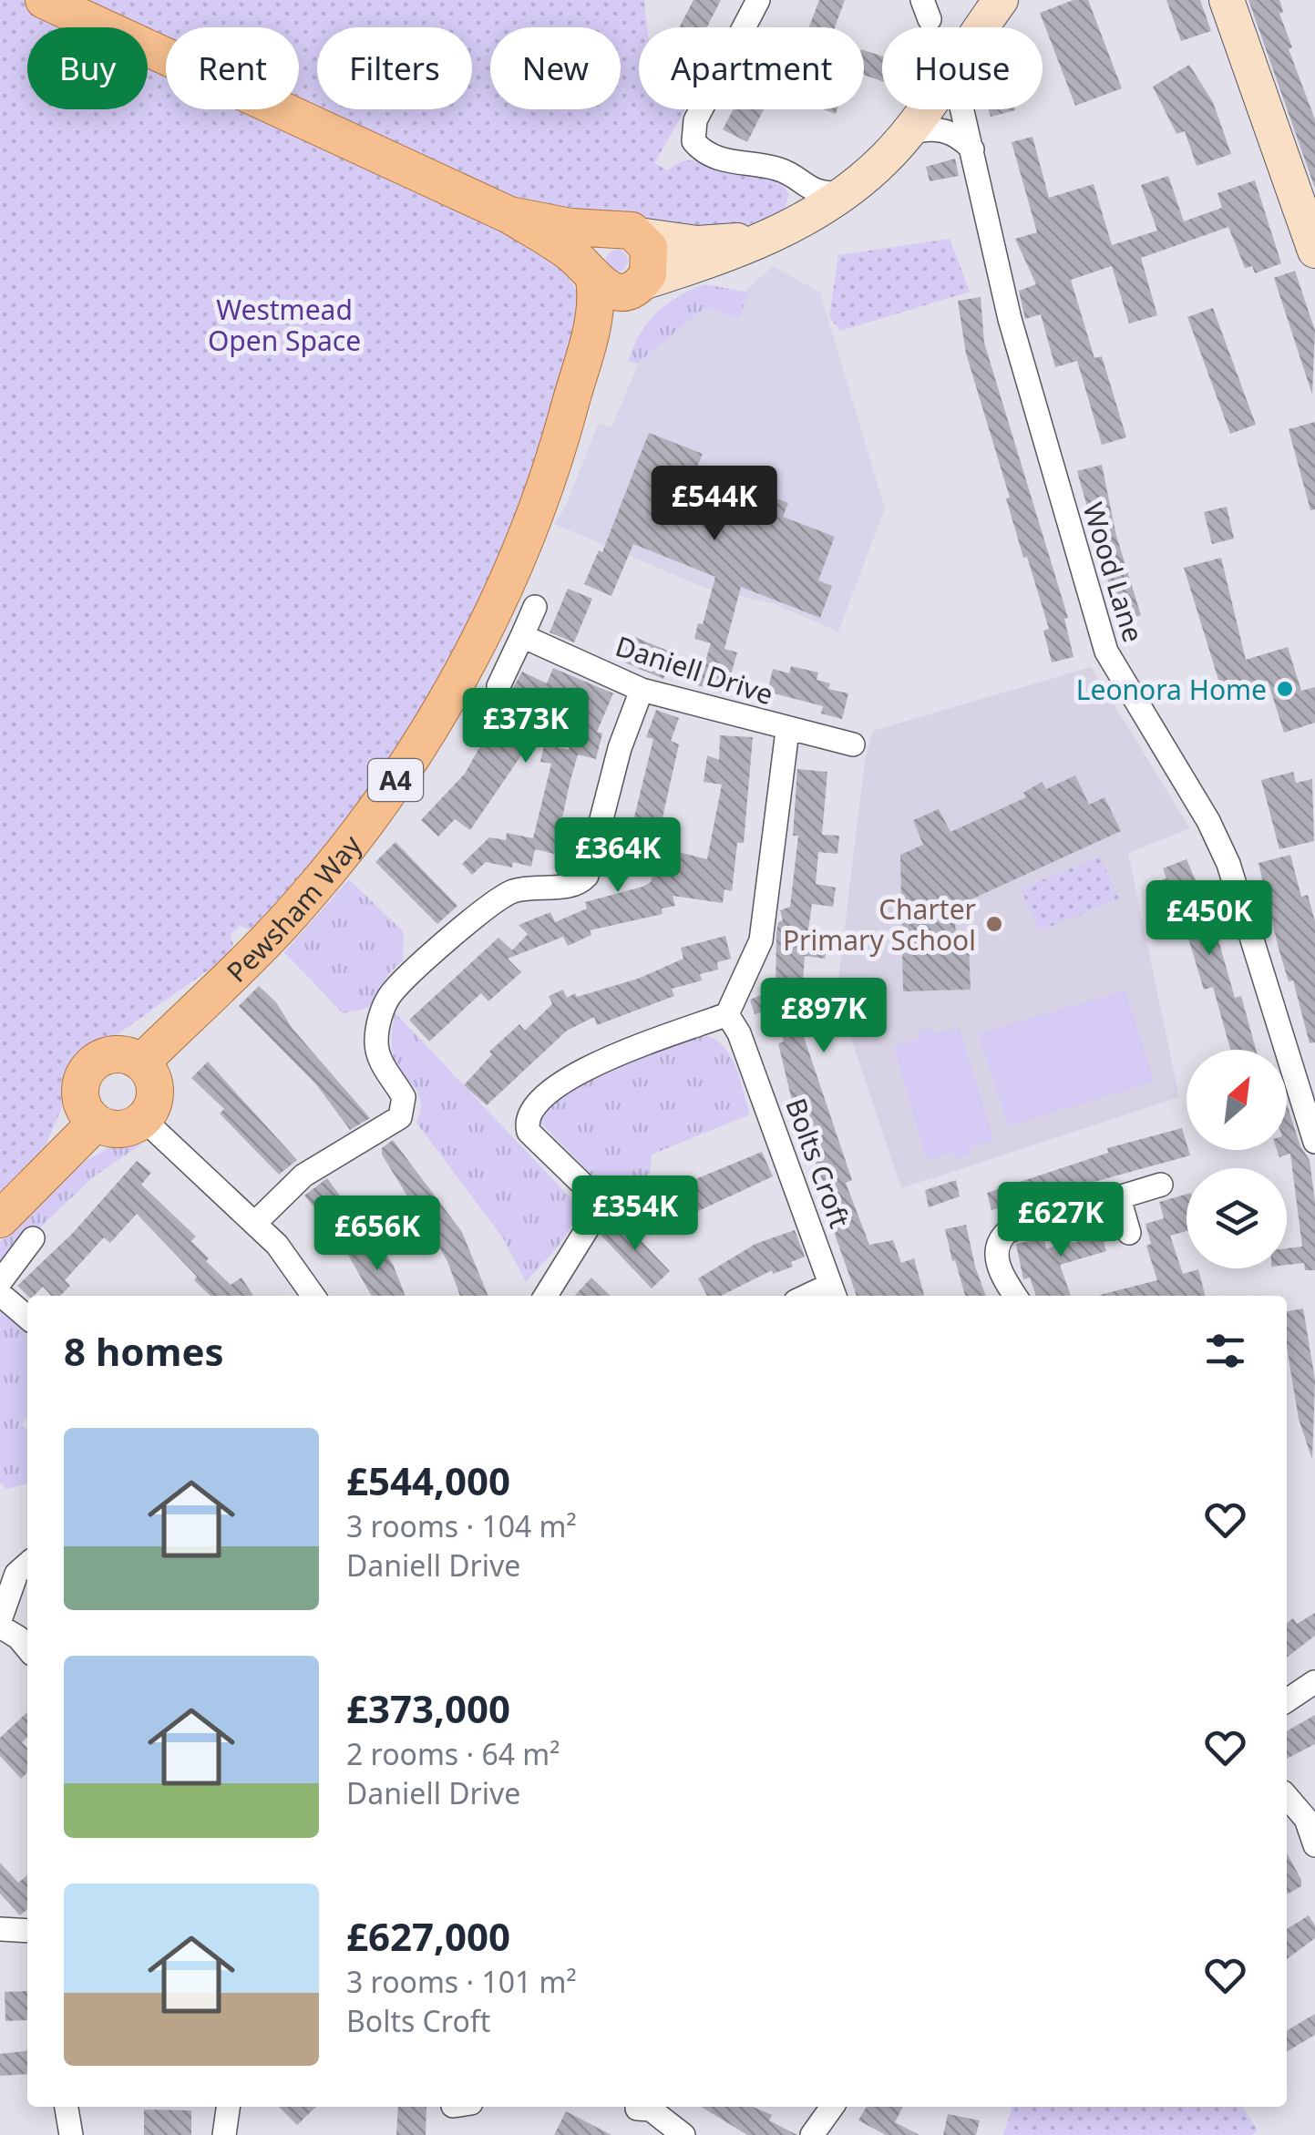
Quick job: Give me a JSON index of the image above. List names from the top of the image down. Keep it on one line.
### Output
{"streets":{"main road":["A4","Pewsham Way"],"street":["Wood Lane","Daniell Drive","Bolts Croft"]},"crossings":[["A4","Pewsham Way"]],"parks":["Westmead Open Space"],"places":["Leonora Home","Charter Primary School"],"north":"top right","page":{"chip":["Buy","Rent","Filters","New","Apartment","House"],"price":["£544K","£373K","£364K","£450K","£897K","£354K","£627K","£656K"],"heading":"8 homes","list":[{"name":"£544,000","note":"3 rooms · 104 m² · Daniell Drive"},{"name":"£373,000","note":"2 rooms · 64 m² · Daniell Drive"},{"name":"£627,000","note":"3 rooms · 101 m² · Bolts Croft"}]}}
